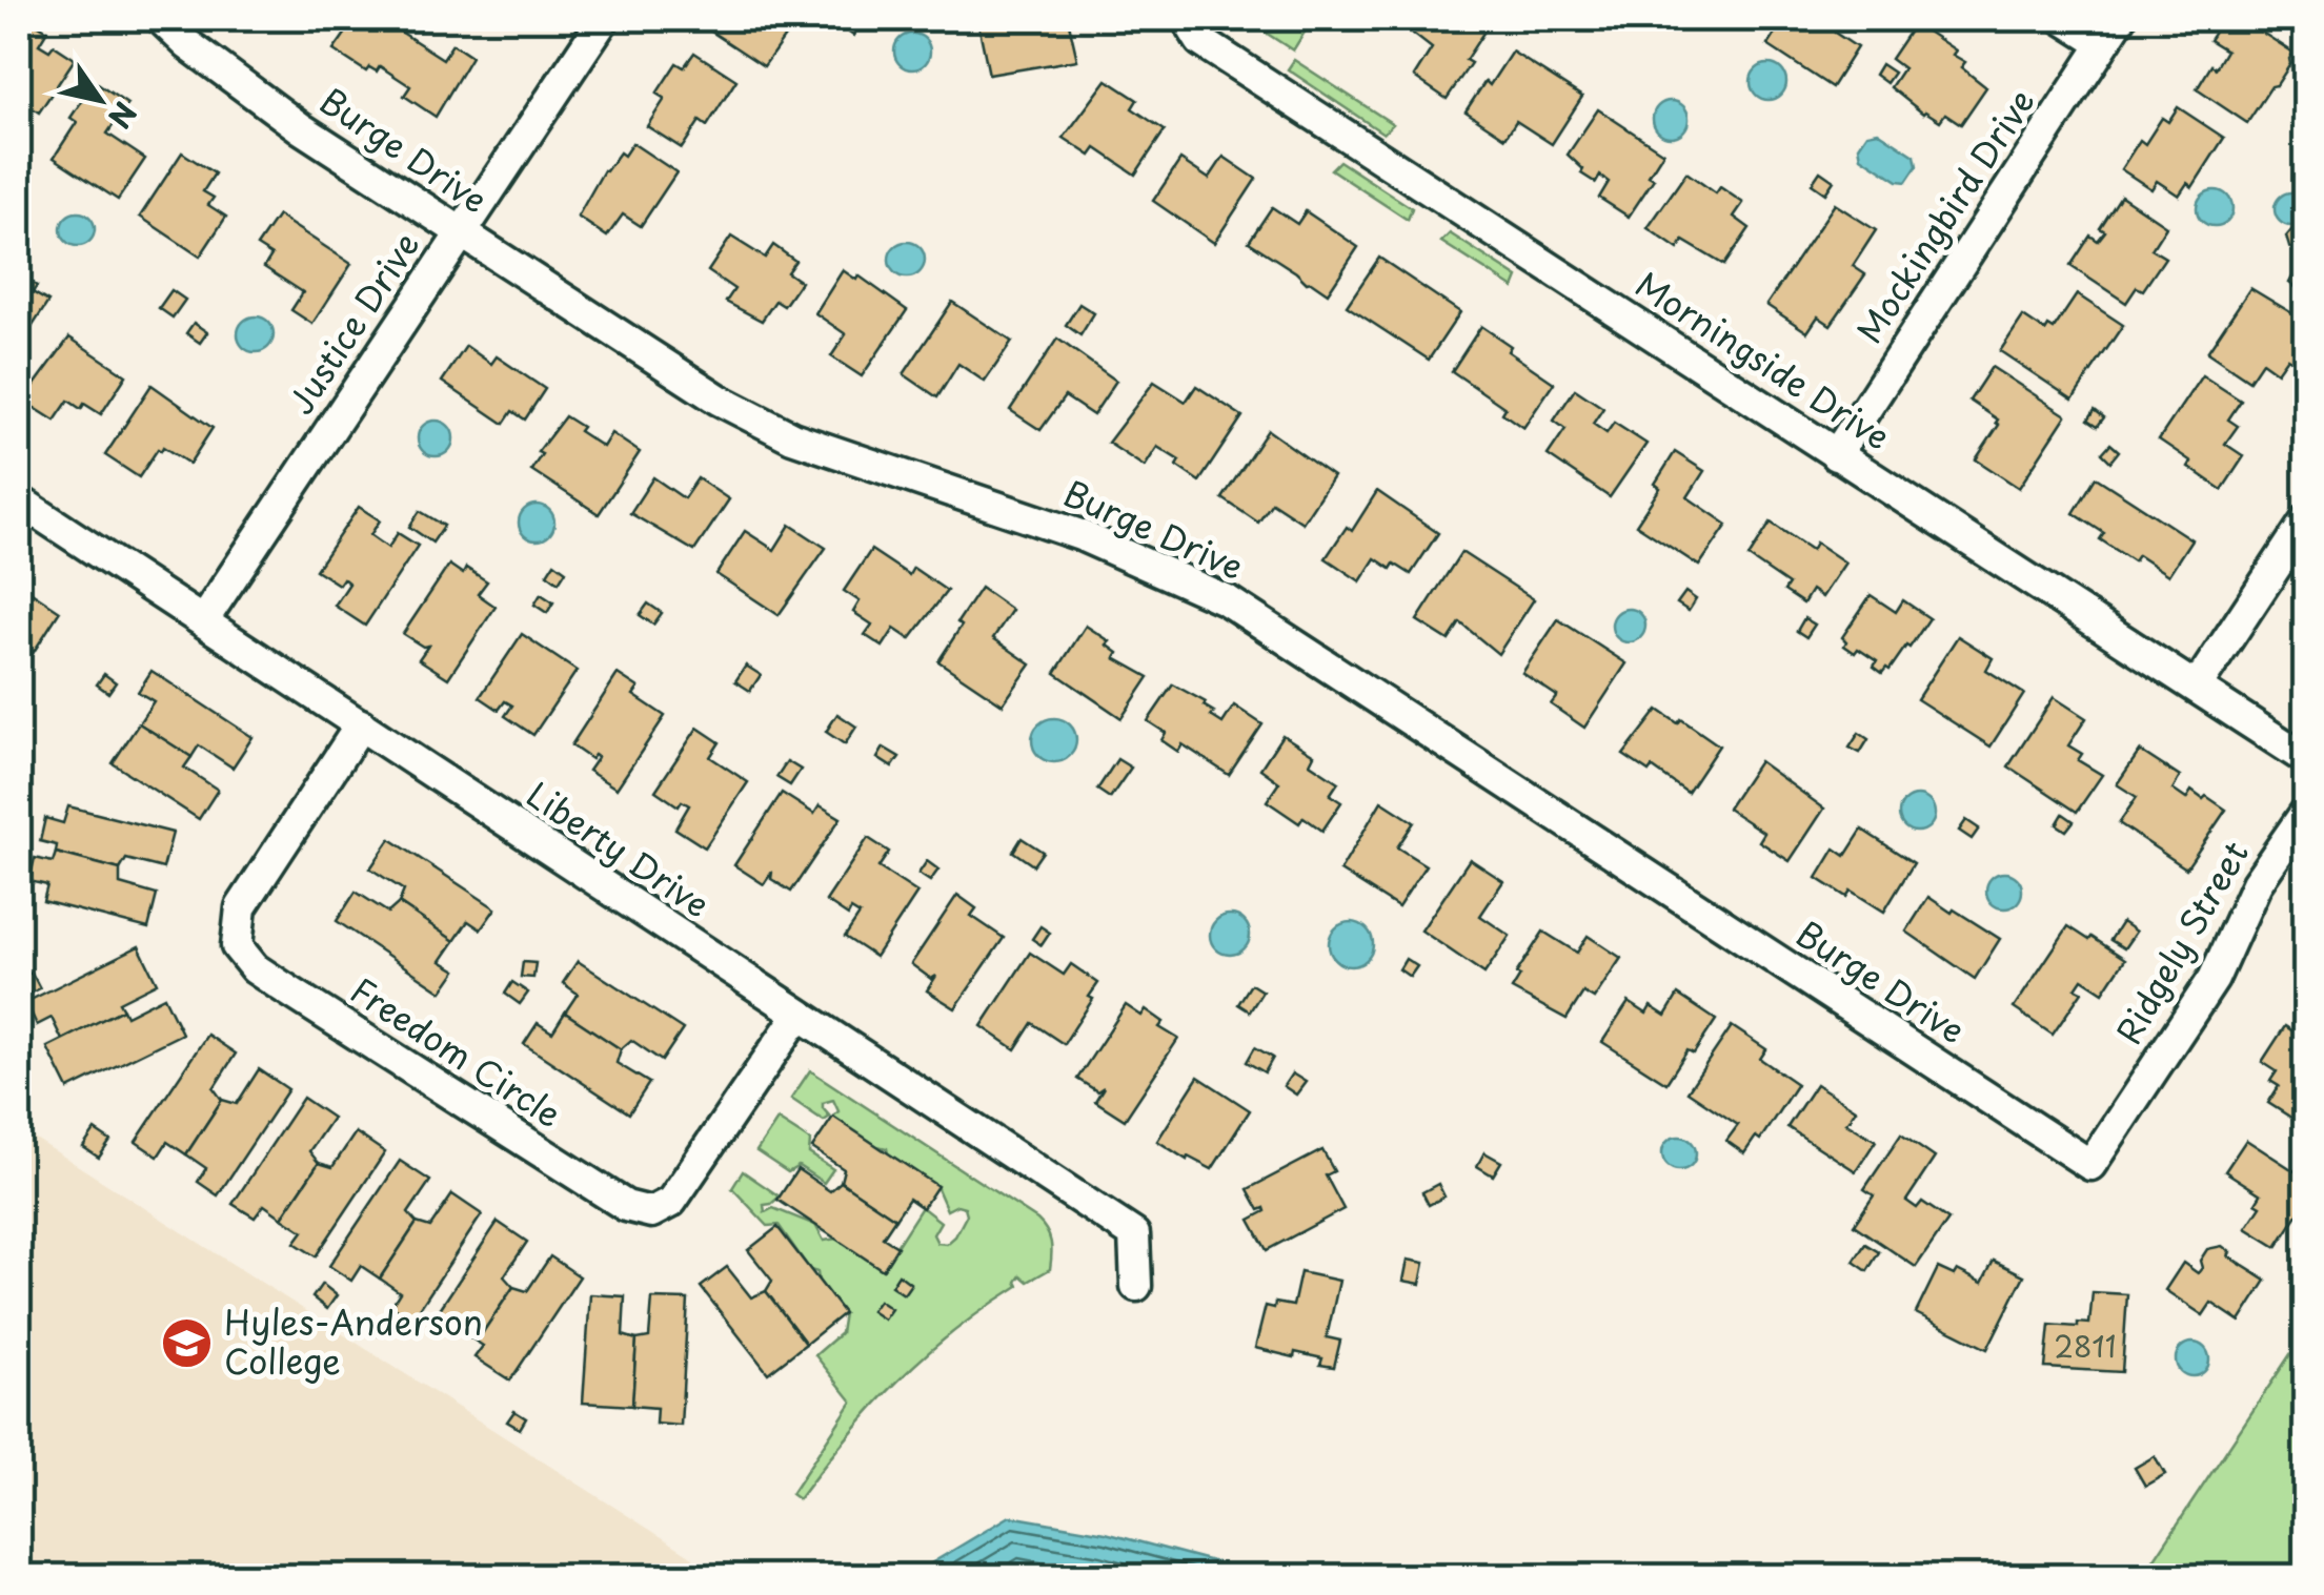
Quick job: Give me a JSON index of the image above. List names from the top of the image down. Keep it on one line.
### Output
{"streets":{"street":["Burge Drive","Mockingbird Drive","Justice Drive","Morningside Drive","Liberty Drive","Ridgely Street","Freedom Circle"]},"crossings":[["Burge Drive","Justice Drive"],["Burge Drive","Ridgely Street"],["Mockingbird Drive","Morningside Drive"],["Justice Drive","Liberty Drive"],["Liberty Drive","Freedom Circle"]],"places":{"school or university":["Hyles-Anderson College"]},"house_numbers":["2811"],"north":"bottom right"}
